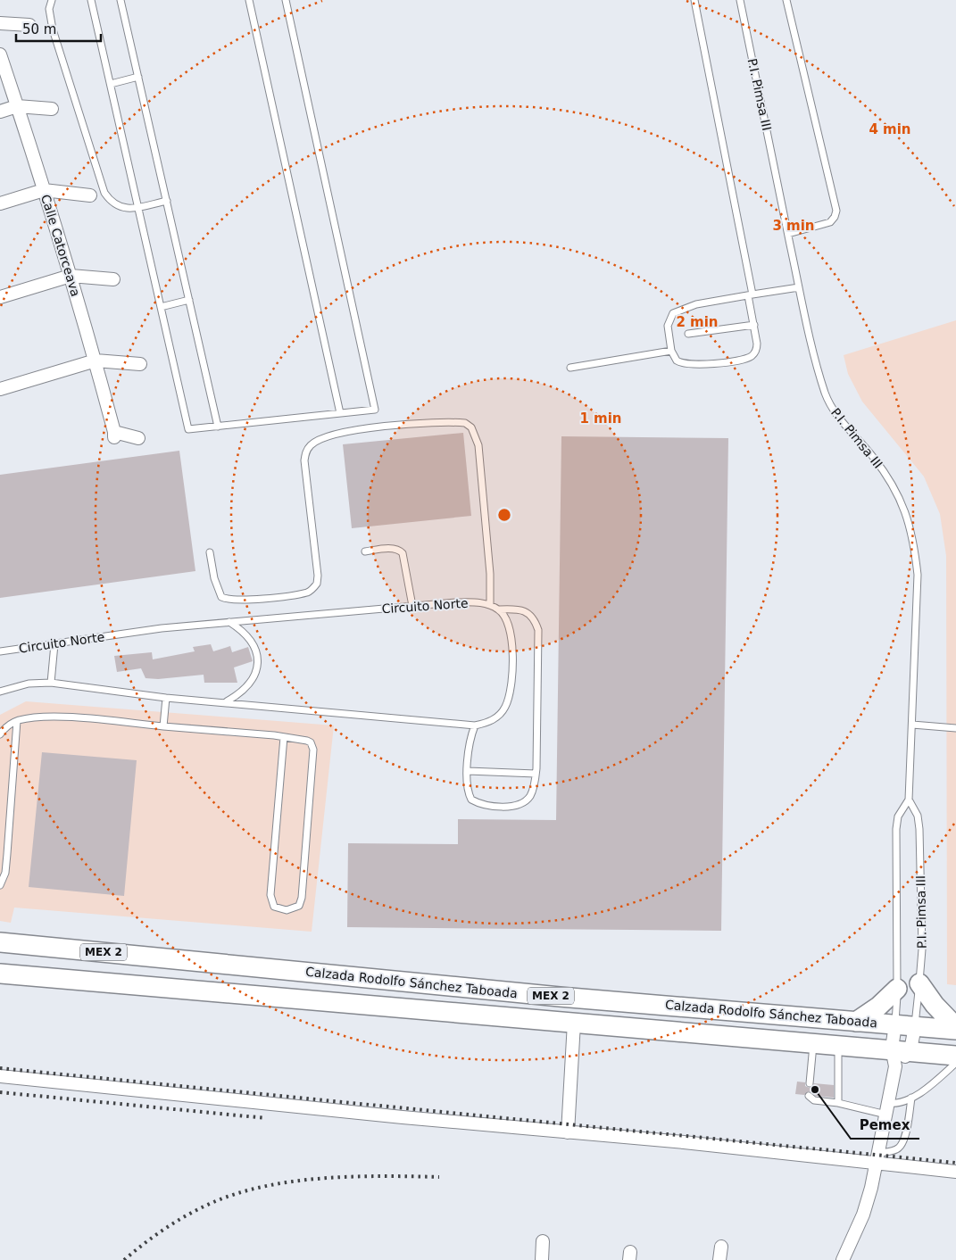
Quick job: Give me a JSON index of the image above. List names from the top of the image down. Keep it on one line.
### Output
{"streets":{"main road":["MEX 2","Calzada Rodolfo Sánchez Taboada"],"street":["Calle Catorceava"],"lane":["P.I. Pimsa III","Circuito Norte"]},"crossings":[["P.I. Pimsa III","Calzada Rodolfo Sánchez Taboada"]],"places":["Pemex"],"scale_bar":"50 m","rings":["4 min","3 min","2 min","1 min"]}
